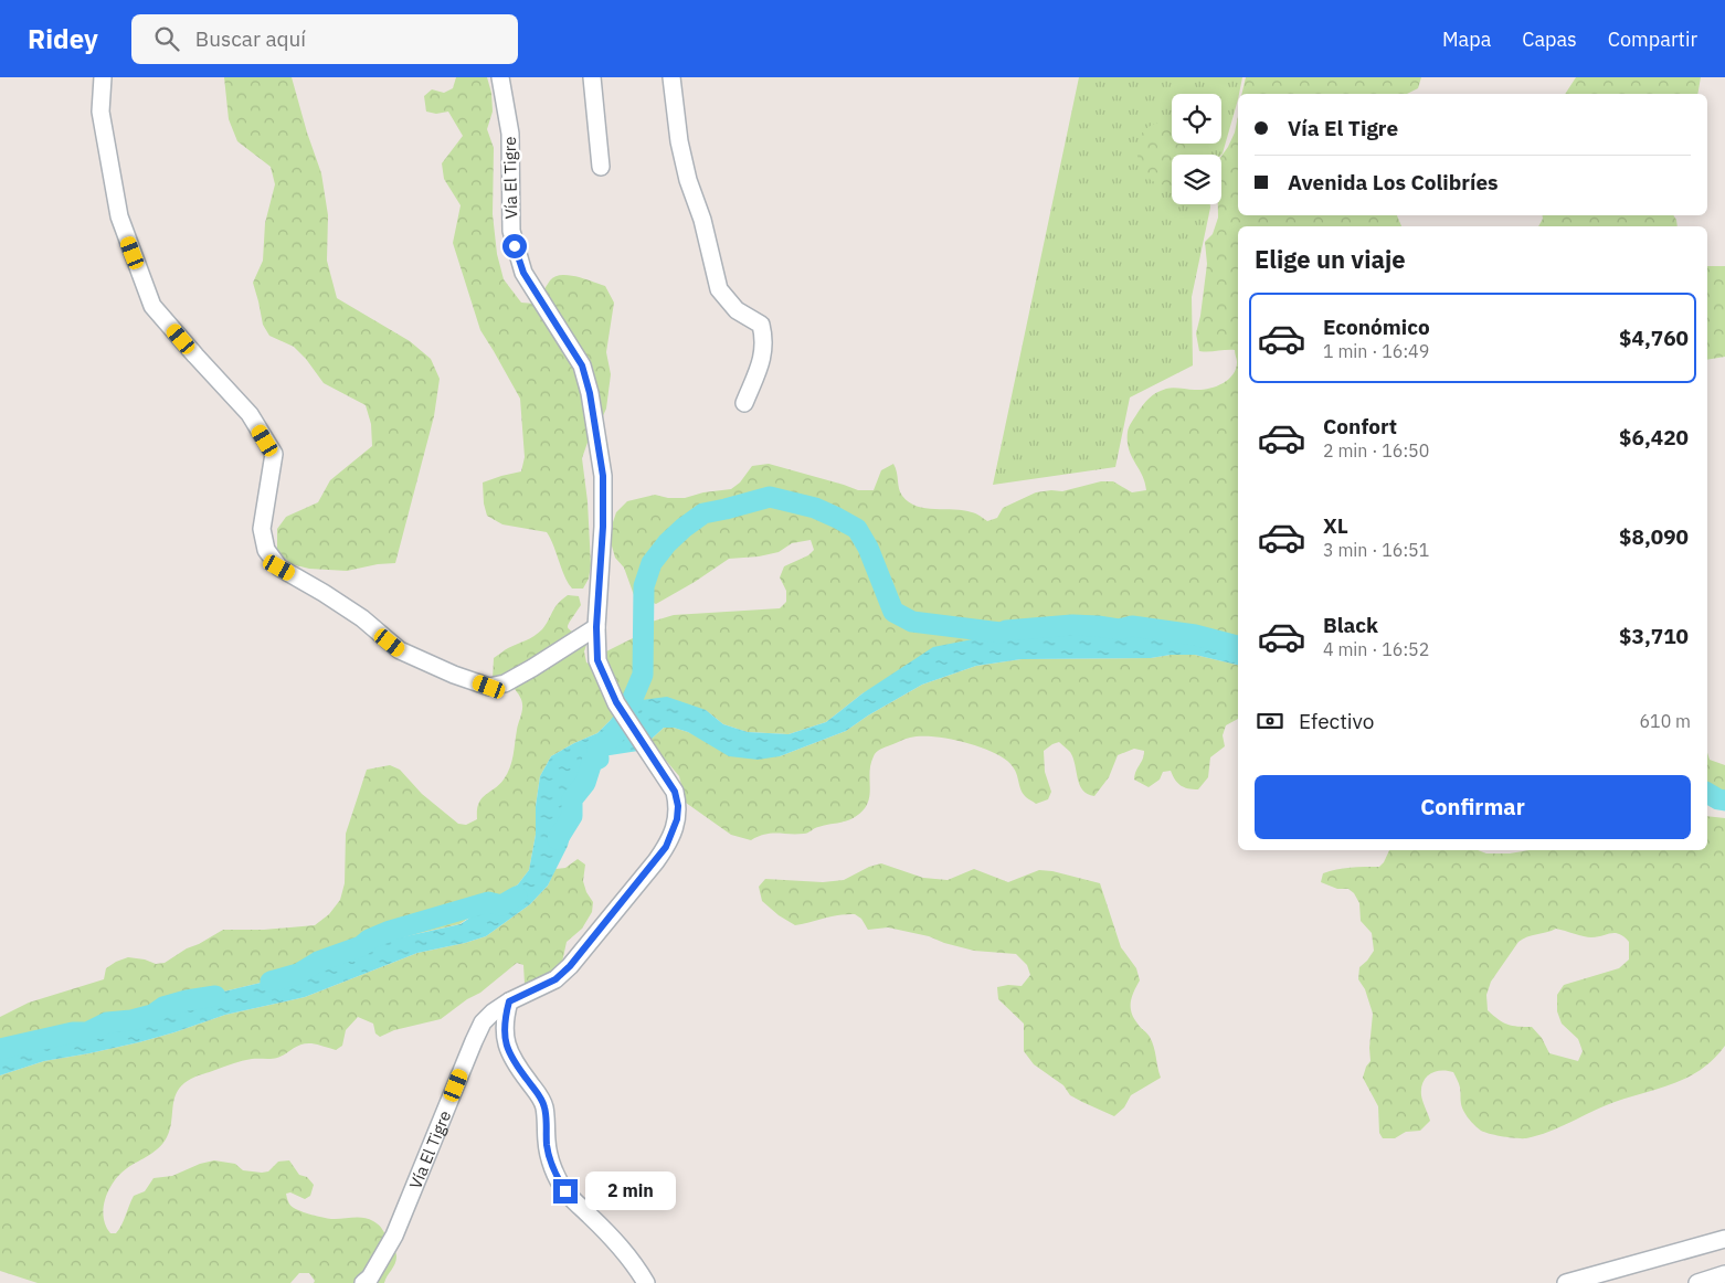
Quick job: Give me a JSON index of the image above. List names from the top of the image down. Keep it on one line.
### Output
{"streets":{"street":["Vía El Tigre"]},"page":{"header":"Ridey","search":"Buscar aquí","nav":["Mapa","Capas","Compartir"],"banner":["Vía El Tigre","Avenida Los Colibríes"],"heading":"Elige un viaje","list":[{"name":"Económico","note":"1 min · 16:49","value":"$4,760"},{"name":"Confort","note":"2 min · 16:50","value":"$6,420"},{"name":"XL","note":"3 min · 16:51","value":"$8,090"},{"name":"Black","note":"4 min · 16:52","value":"$3,710"}],"pay":["Efectivo","610 m"],"buttons":"Confirmar","bubble":"2 min"}}
